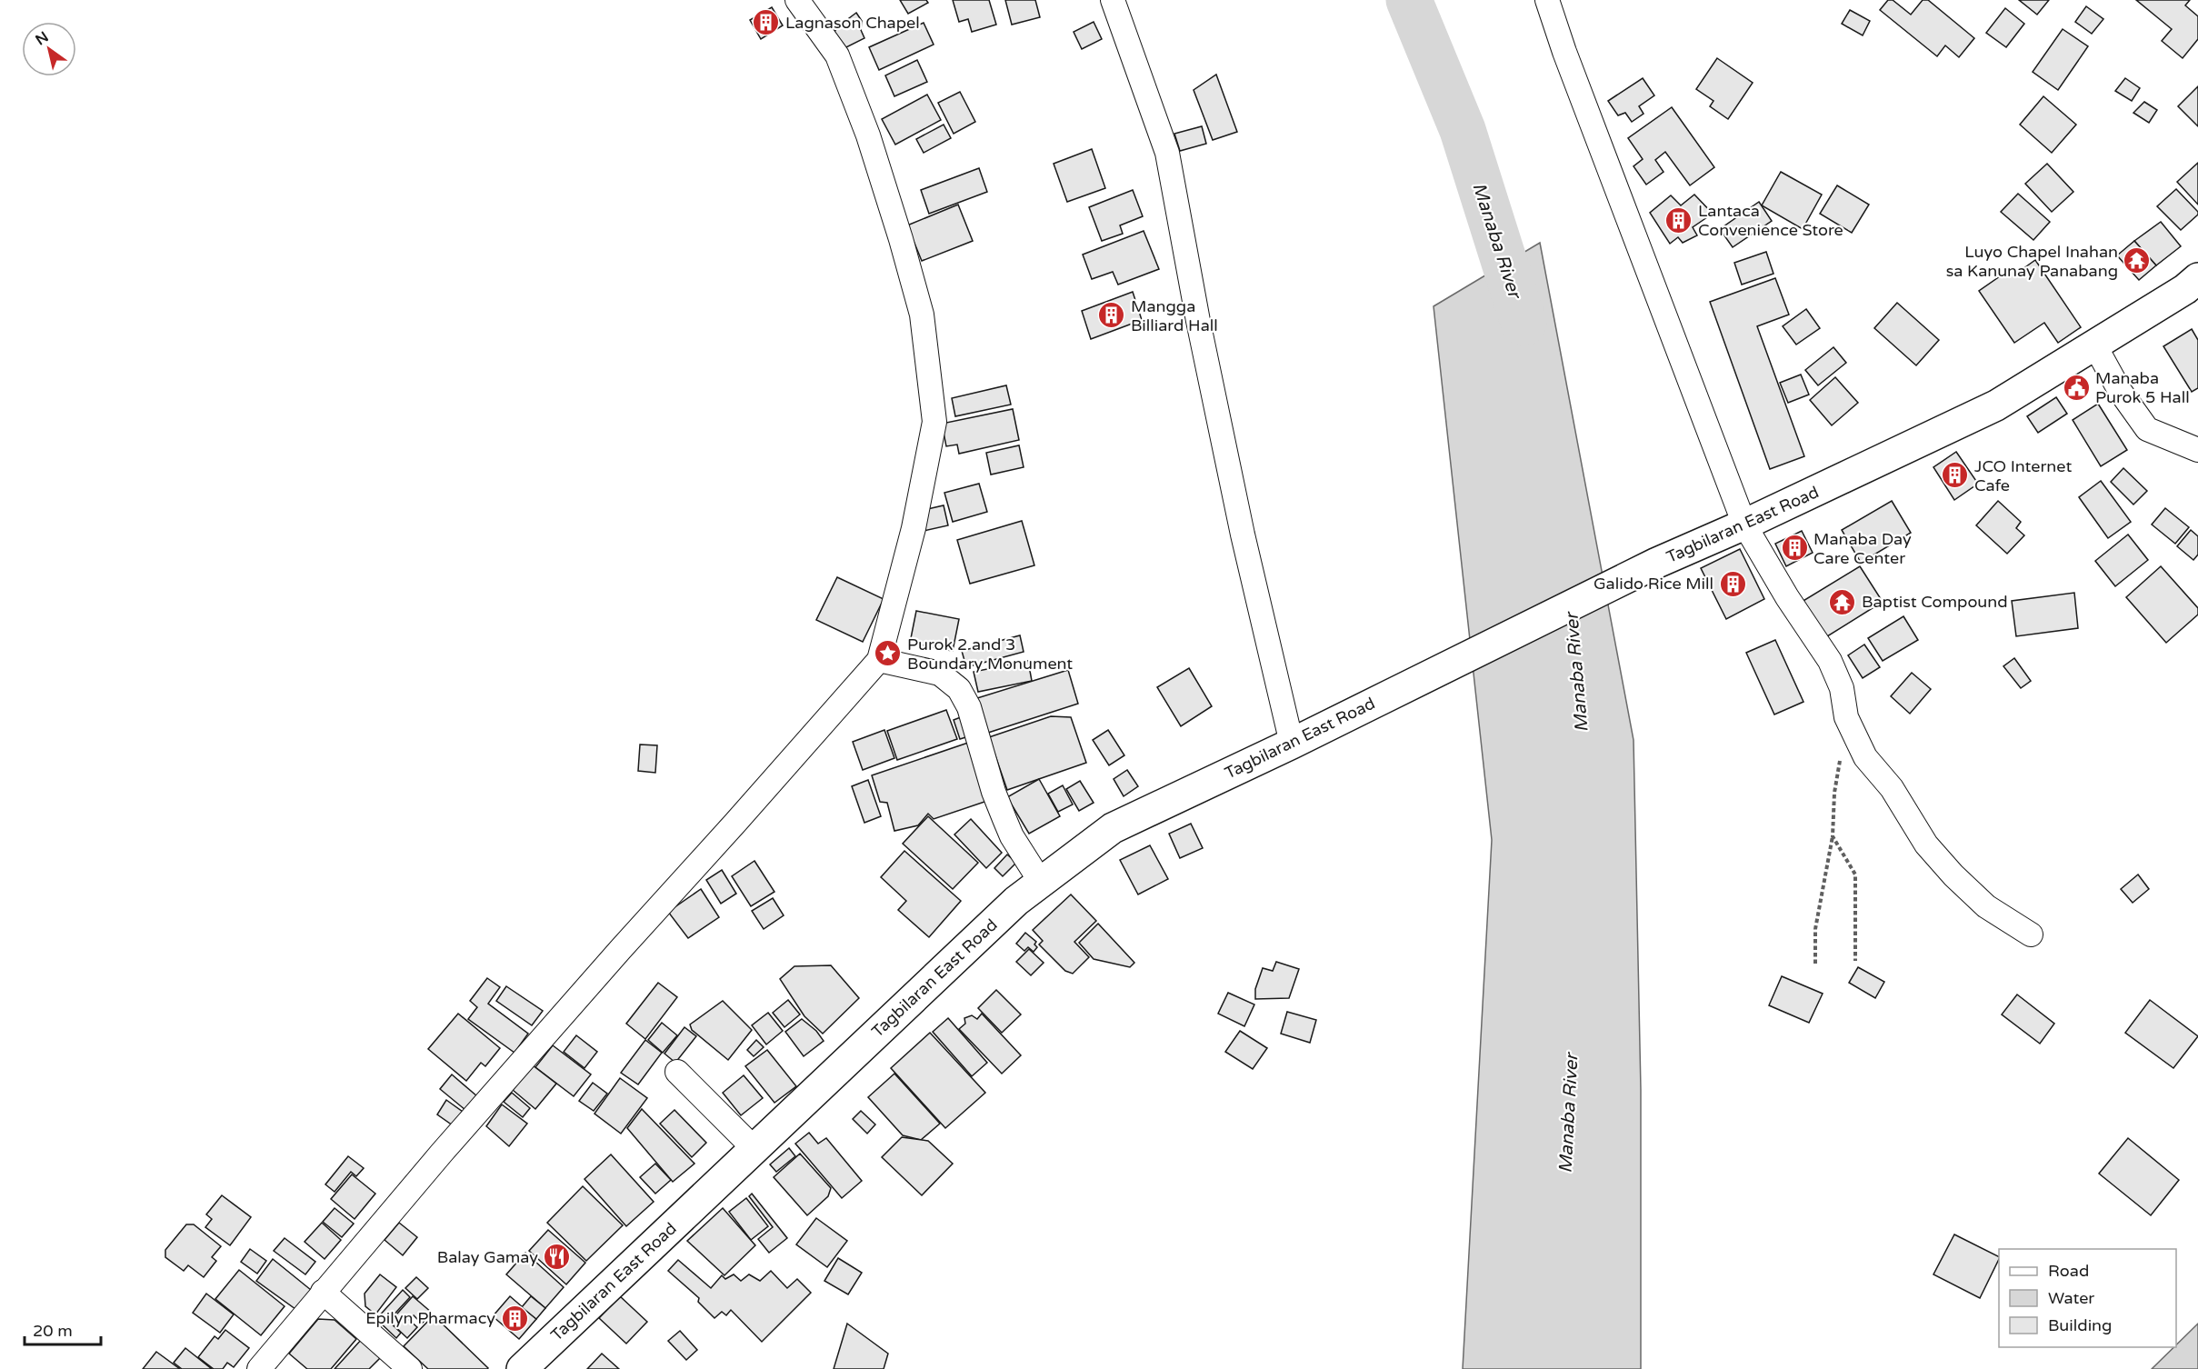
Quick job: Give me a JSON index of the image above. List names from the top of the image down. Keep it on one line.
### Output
{"streets":{"main road":["Tagbilaran East Road"]},"water":["Manaba River"],"places":{"building":["Lagnason Chapel","Lantaca Convenience Store","Mangga Billiard Hall","JCO Internet Cafe","Manaba Day Care Center","Galido Rice Mill","Epilyn Pharmacy"],"temple":["Luyo Chapel Inahan sa Kanunay Panabang","Baptist Compound"],"public building":["Manaba Purok 5 Hall"],"place":["Purok 2 and 3 Boundary Monument"],"restaurant":["Balay Gamay"]},"legend":["Road","Water","Building"],"scale_bar":"20 m","north":"top left"}
